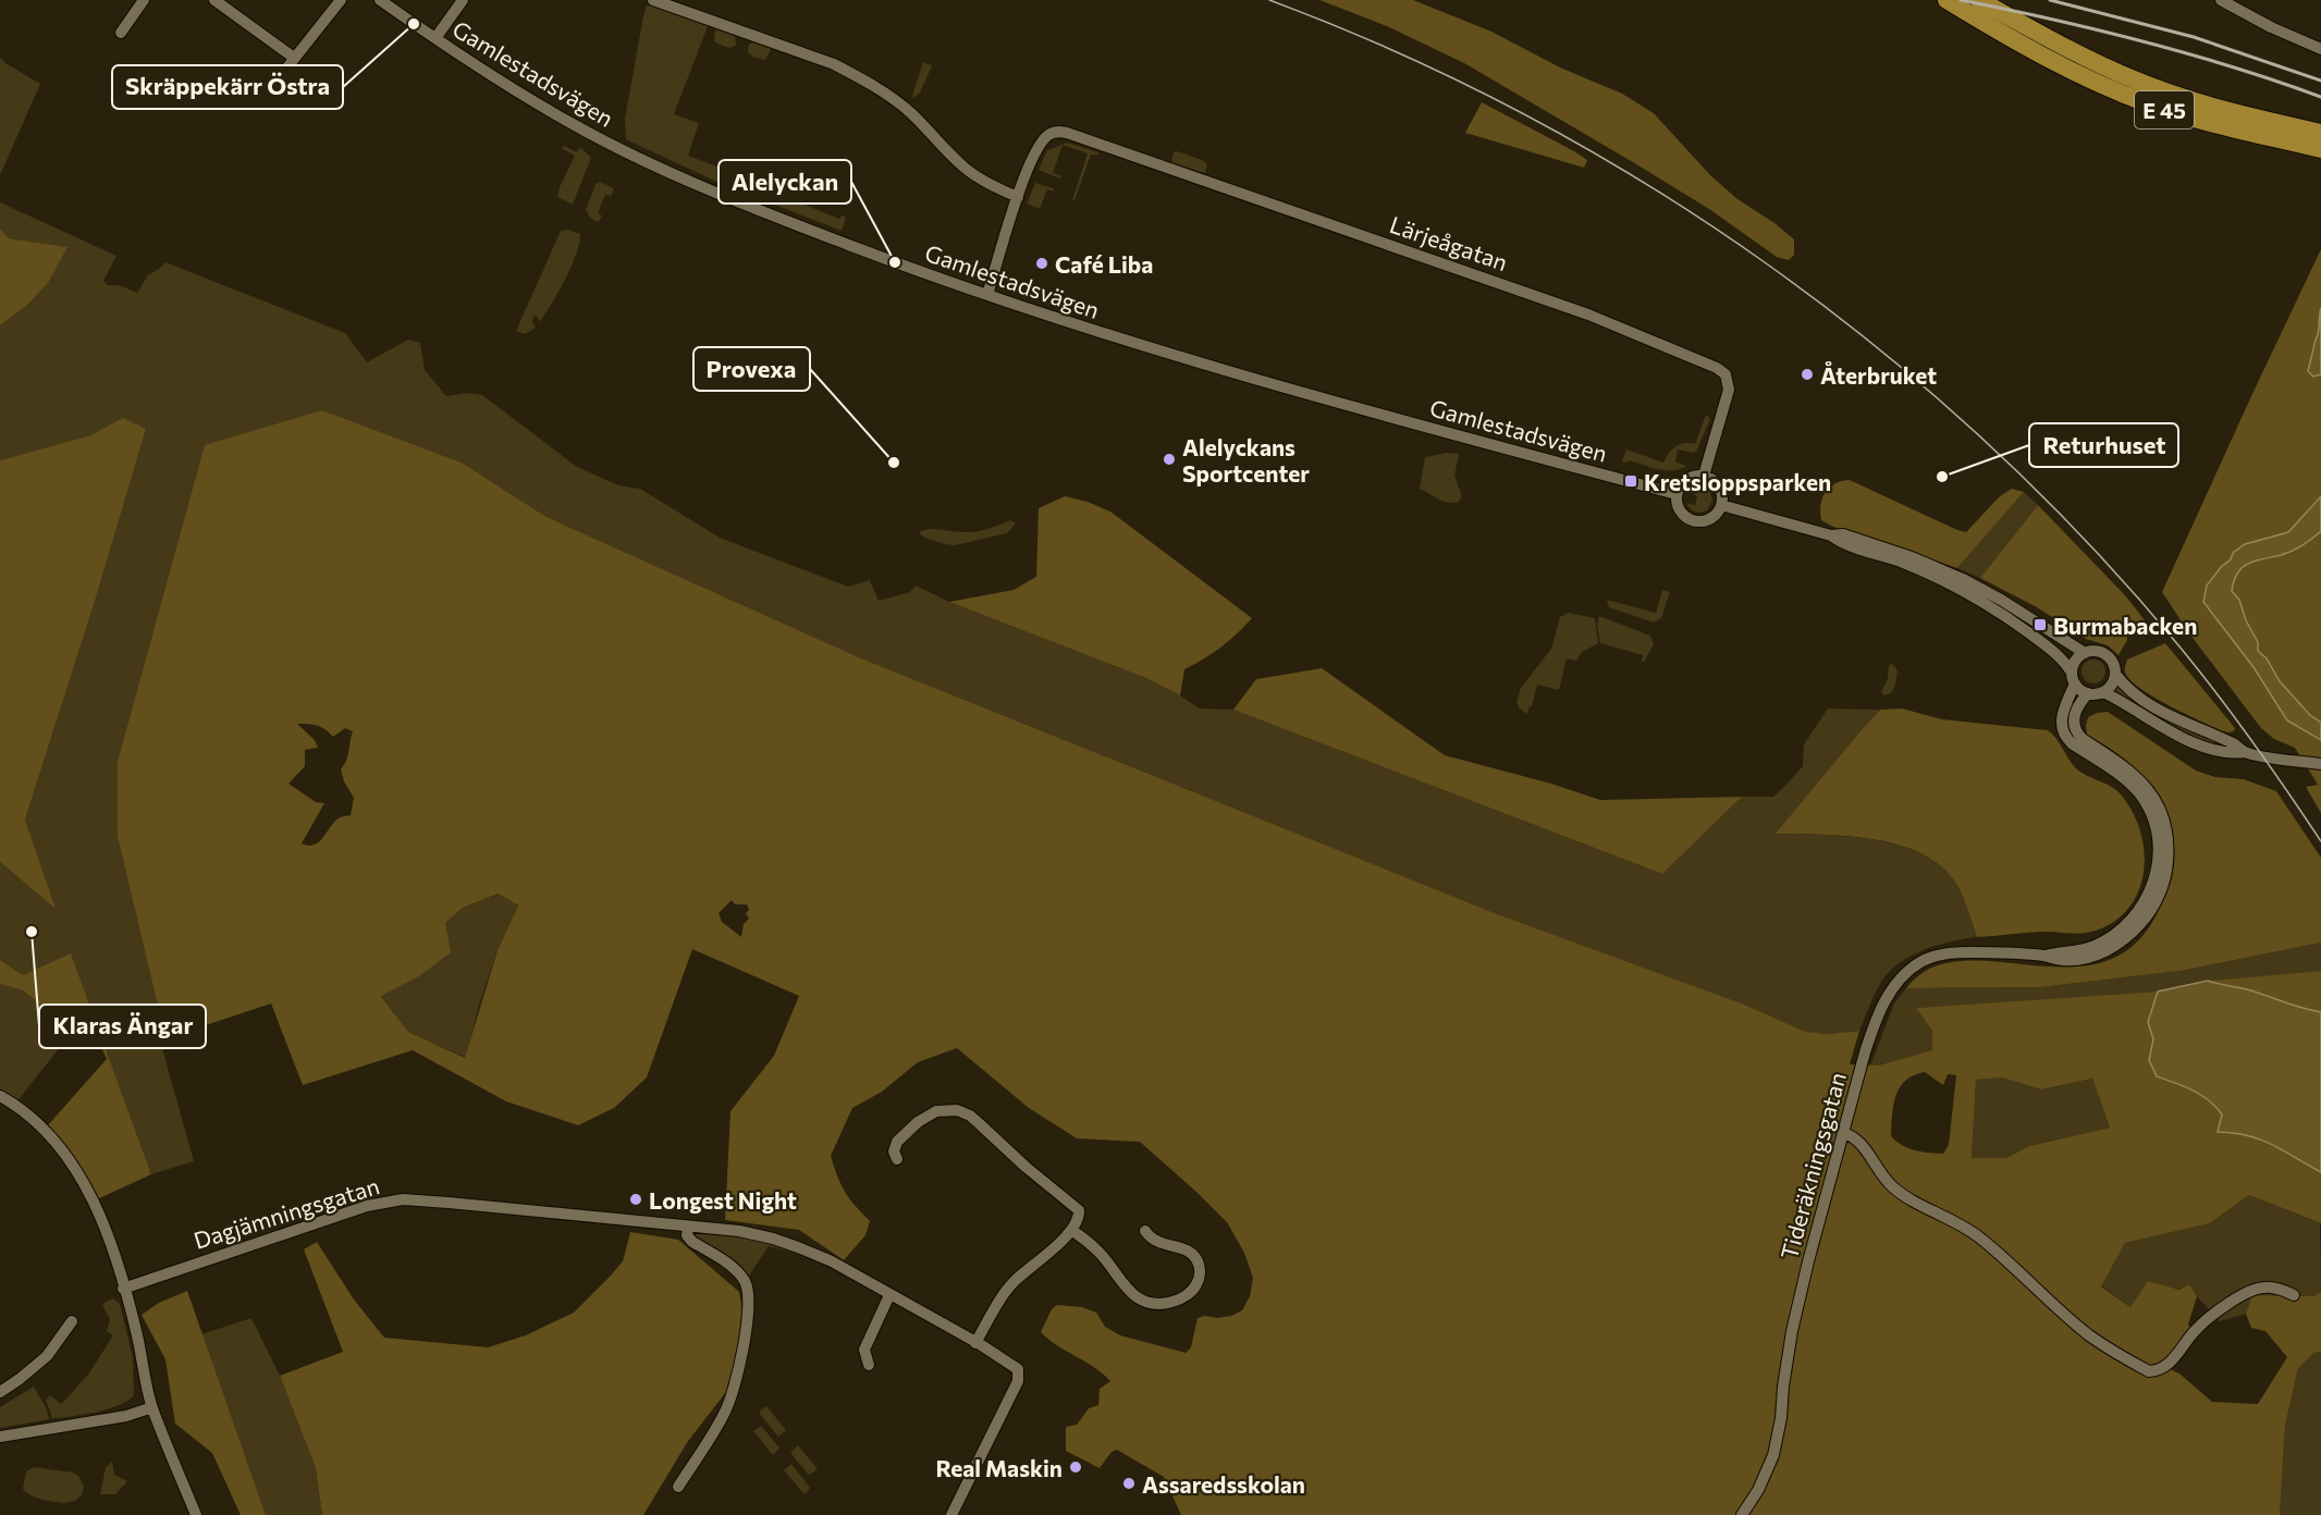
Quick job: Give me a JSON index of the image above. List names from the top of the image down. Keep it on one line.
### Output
{"streets":{"highway":["E 45"],"street":["Gamlestadsvägen","Lärjeågatan","Tideräkningsgatan","Dagjämningsgatan"]},"crossings":[["Gamlestadsvägen","Lärjeågatan"]],"places":{"other":["Skräppekärr Östra","Alelyckan","Café Liba","Återbruket","Alelyckans Sportcenter","Provexa","Returhuset","Klaras Ängar","Longest Night","Real Maskin","Assaredsskolan"],"transit":["Kretsloppsparken","Burmabacken"]}}
